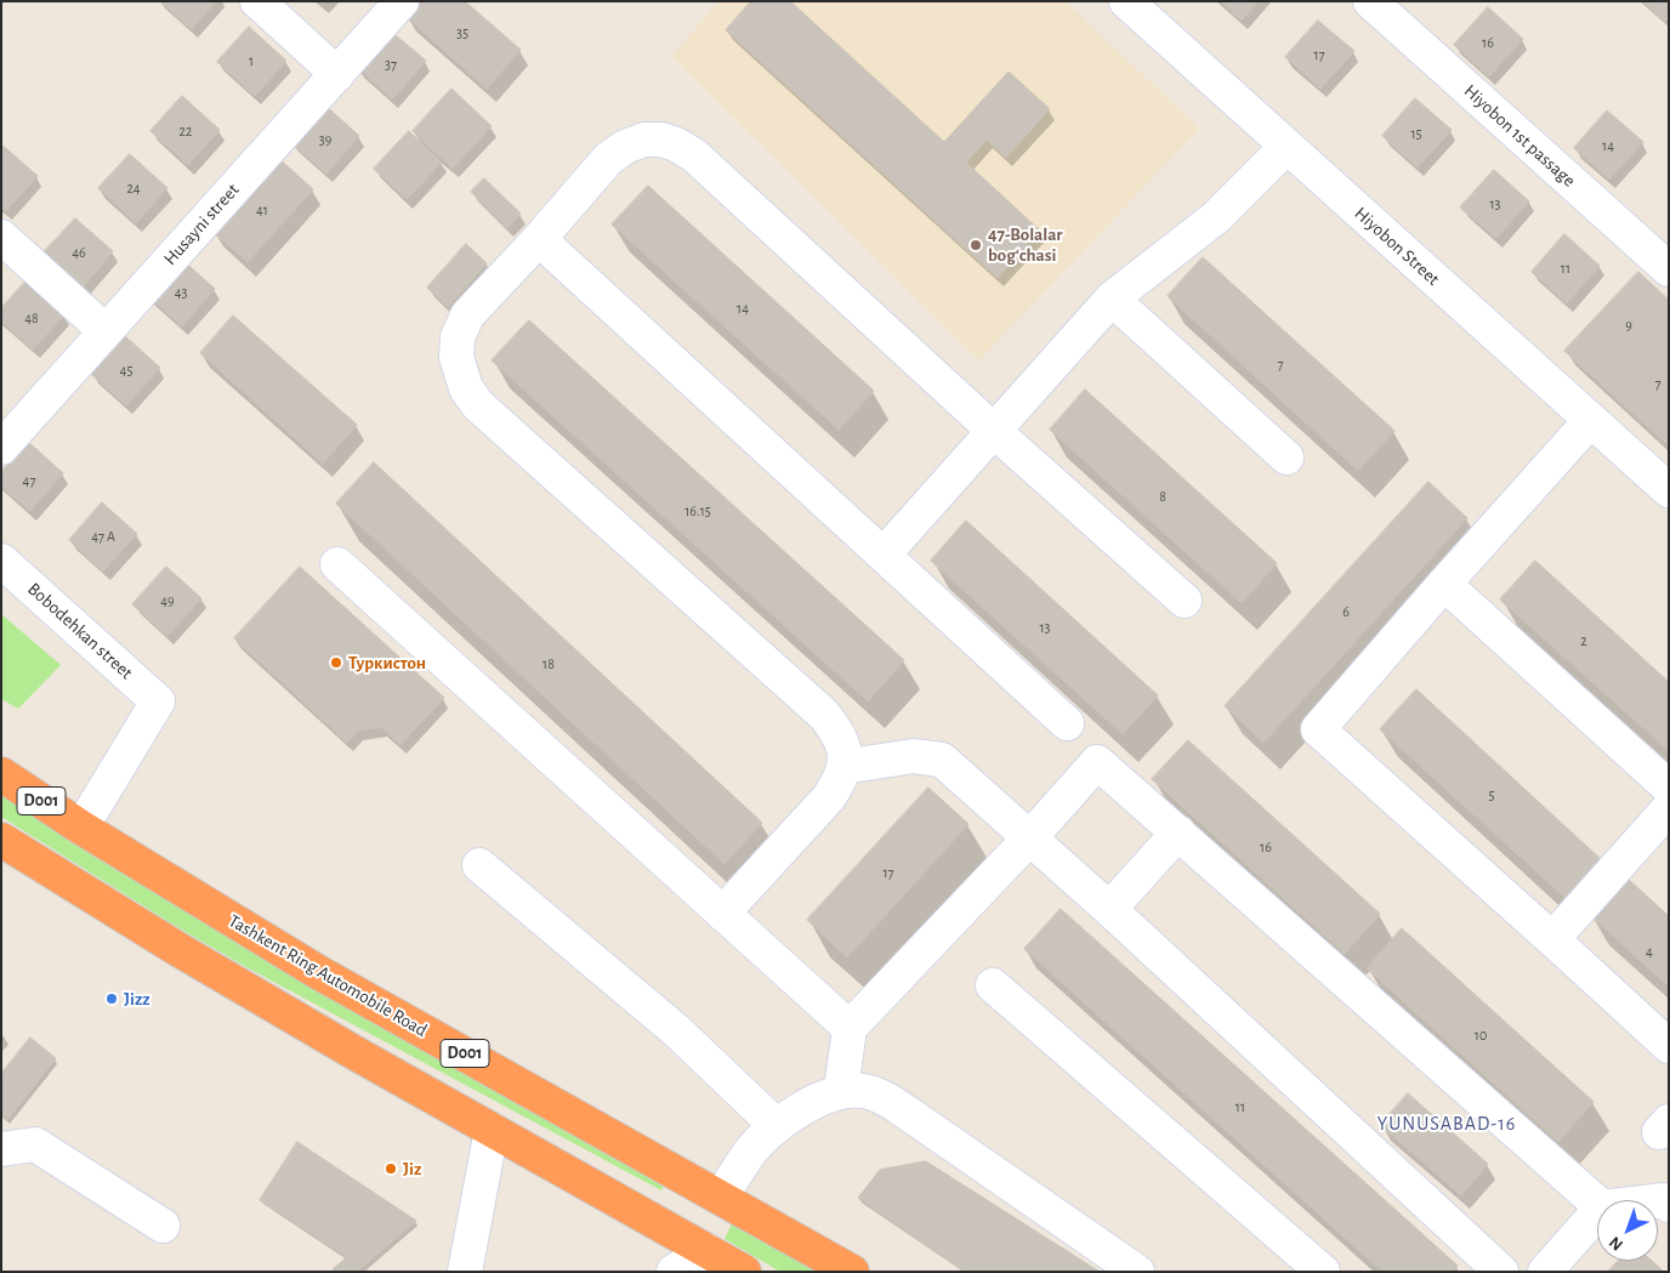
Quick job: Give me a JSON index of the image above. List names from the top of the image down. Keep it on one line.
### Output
{"streets":{"highway":["D001","Tashkent Ring Automobile Road"],"street":["Hiyobon 1st passage","Husayni street","Hiyobon Street","Bobodehkan street"]},"crossings":[["Bobodehkan street","Tashkent Ring Automobile Road"]],"districts":["YUNUSABAD-16"],"places":["47-Bolalar bogʻchasi","Туркистон","Jizz","Jiz"],"house_numbers":["35","16","17","1","37","22","15","39","14","24","13","41","46","11","43","14","48","9","7","45","7","47","8","16.15","47 A","49","6","13","2","18","5","16","17","4","10","11"],"north":"bottom left"}
